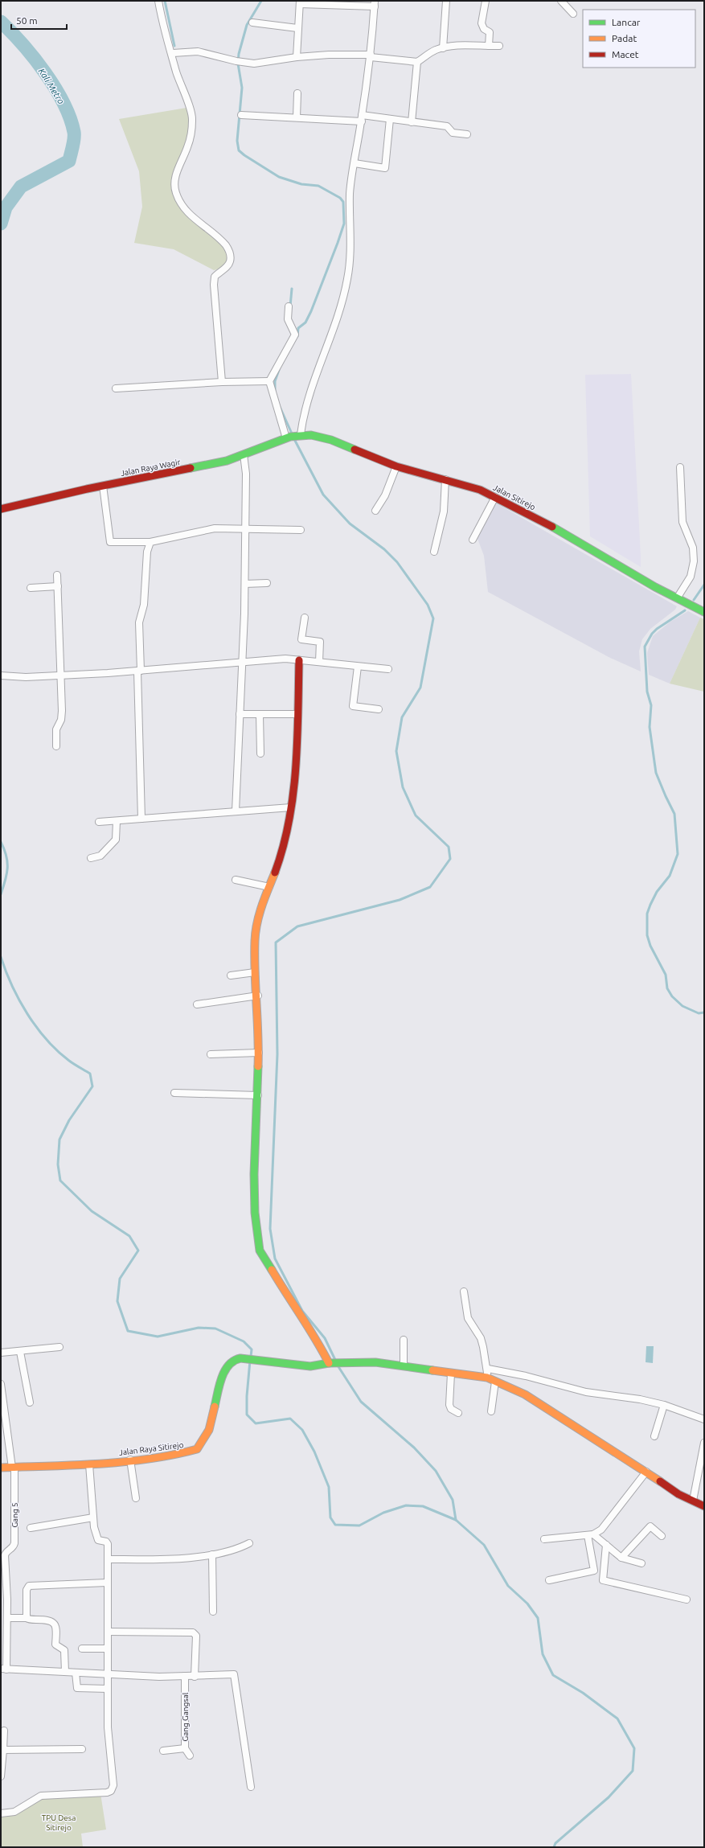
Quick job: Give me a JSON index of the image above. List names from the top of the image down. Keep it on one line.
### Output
{"streets":{"street":["Jalan Raya Wagir","Jalan Sitirejo","Jalan Raya Sitirejo","Gang 5","Gang Gangsal"]},"crossings":[["Jalan Raya Wagir","Jalan Sitirejo"],["Jalan Raya Sitirejo","Gang 5"]],"water":["Kali Metro"],"parks":["TPU Desa Sitirejo"],"legend":["Lancar","Padat","Macet"],"scale_bar":"50 m"}
